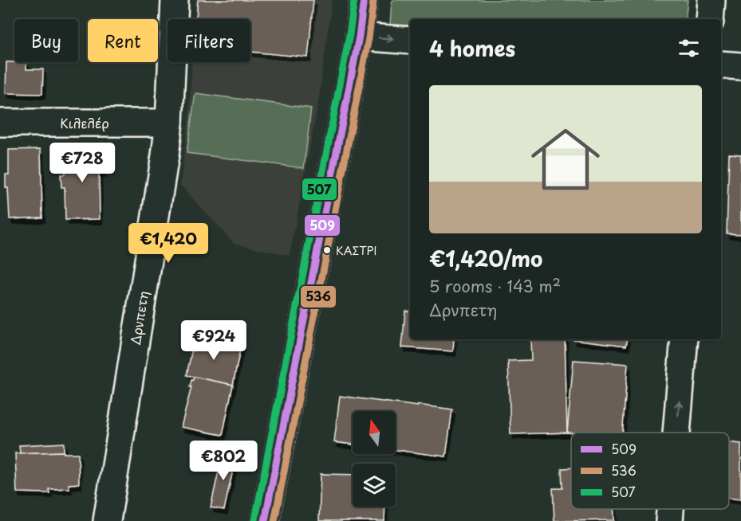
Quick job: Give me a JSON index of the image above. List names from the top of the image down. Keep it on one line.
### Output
{"streets":{"street":["Κιλελέρ","Δρνπετη"]},"crossings":[["Κιλελέρ","Δρνπετη"]],"places":["ΚΑΣΤΡΙ"],"lines":["transit line 509","transit line 507","transit line 536"],"legend":["509","536","507"],"north":"top","page":{"chip":["Buy","Rent","Filters"],"heading":"4 homes","list":[{"name":"€1,420/mo","note":"5 rooms · 143 m² · Δρνπετη"}],"price":["€728","€1,420","€924","€802"]}}
